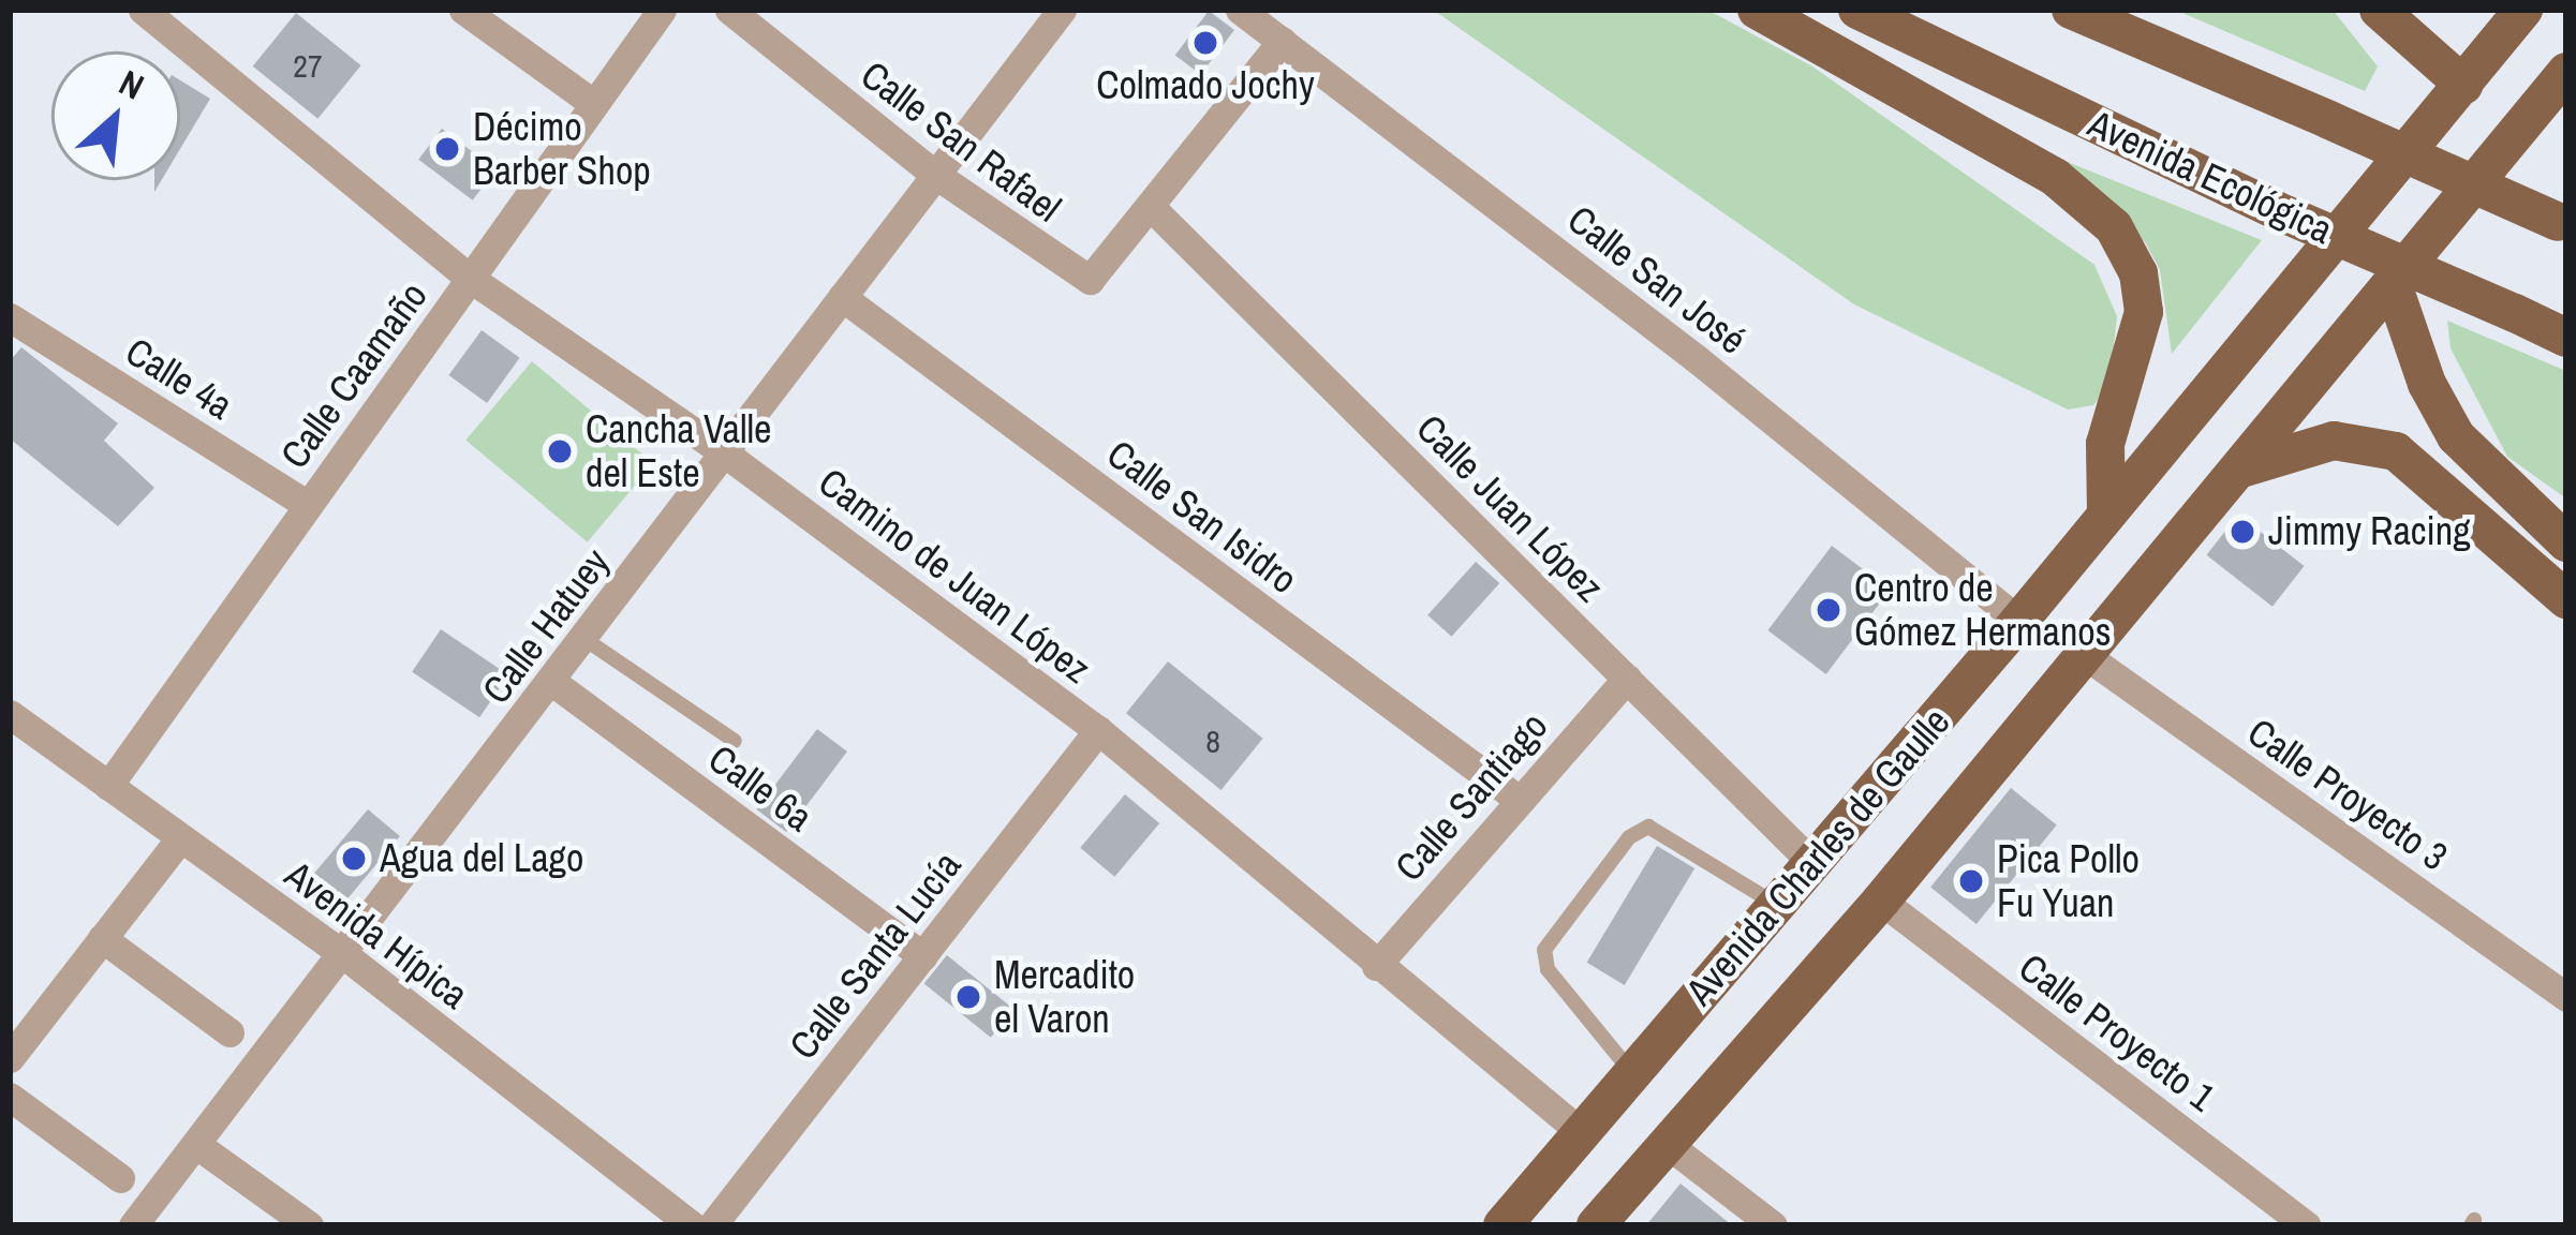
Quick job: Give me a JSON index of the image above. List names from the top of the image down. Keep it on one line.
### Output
{"streets":{"main road":["Avenida Ecológica","Avenida Charles de Gaulle"],"street":["Calle San Rafael","Calle San José","Calle Caamaño","Calle 4a","Calle Juan López","Calle San Isidro","Camino de Juan López","Calle Hatuey","Calle 6a","Calle Proyecto 3","Calle Santiago","Avenida Hípica","Calle Santa Lucía","Calle Proyecto 1"]},"crossings":[["Calle San Rafael","Calle Juan López"],["Calle San Rafael","Calle Hatuey"],["Calle San José","Avenida Charles de Gaulle"],["Calle Caamaño","Calle 4a"],["Calle Caamaño","Camino de Juan López"],["Calle Caamaño","Avenida Hípica"],["Calle Juan López","Calle Santiago"],["Calle Juan López","Avenida Charles de Gaulle"],["Calle San Isidro","Calle Hatuey"],["Calle San Isidro","Calle Santiago"],["Camino de Juan López","Calle Hatuey"],["Camino de Juan López","Calle Santiago"],["Camino de Juan López","Avenida Charles de Gaulle"],["Camino de Juan López","Calle Santa Lucía"],["Calle Hatuey","Calle 6a"],["Calle Hatuey","Avenida Hípica"],["Calle 6a","Calle Santa Lucía"],["Calle Proyecto 3","Avenida Charles de Gaulle"],["Avenida Charles de Gaulle","Calle Proyecto 1"]],"places":["Colmado Jochy","Décimo Barber Shop","Cancha Valle del Este","Jimmy Racing","Centro de Gómez Hermanos","Agua del Lago","Pica Pollo Fu Yuan","Mercadito el Varon"],"house_numbers":["27","8"],"north":"top right"}
